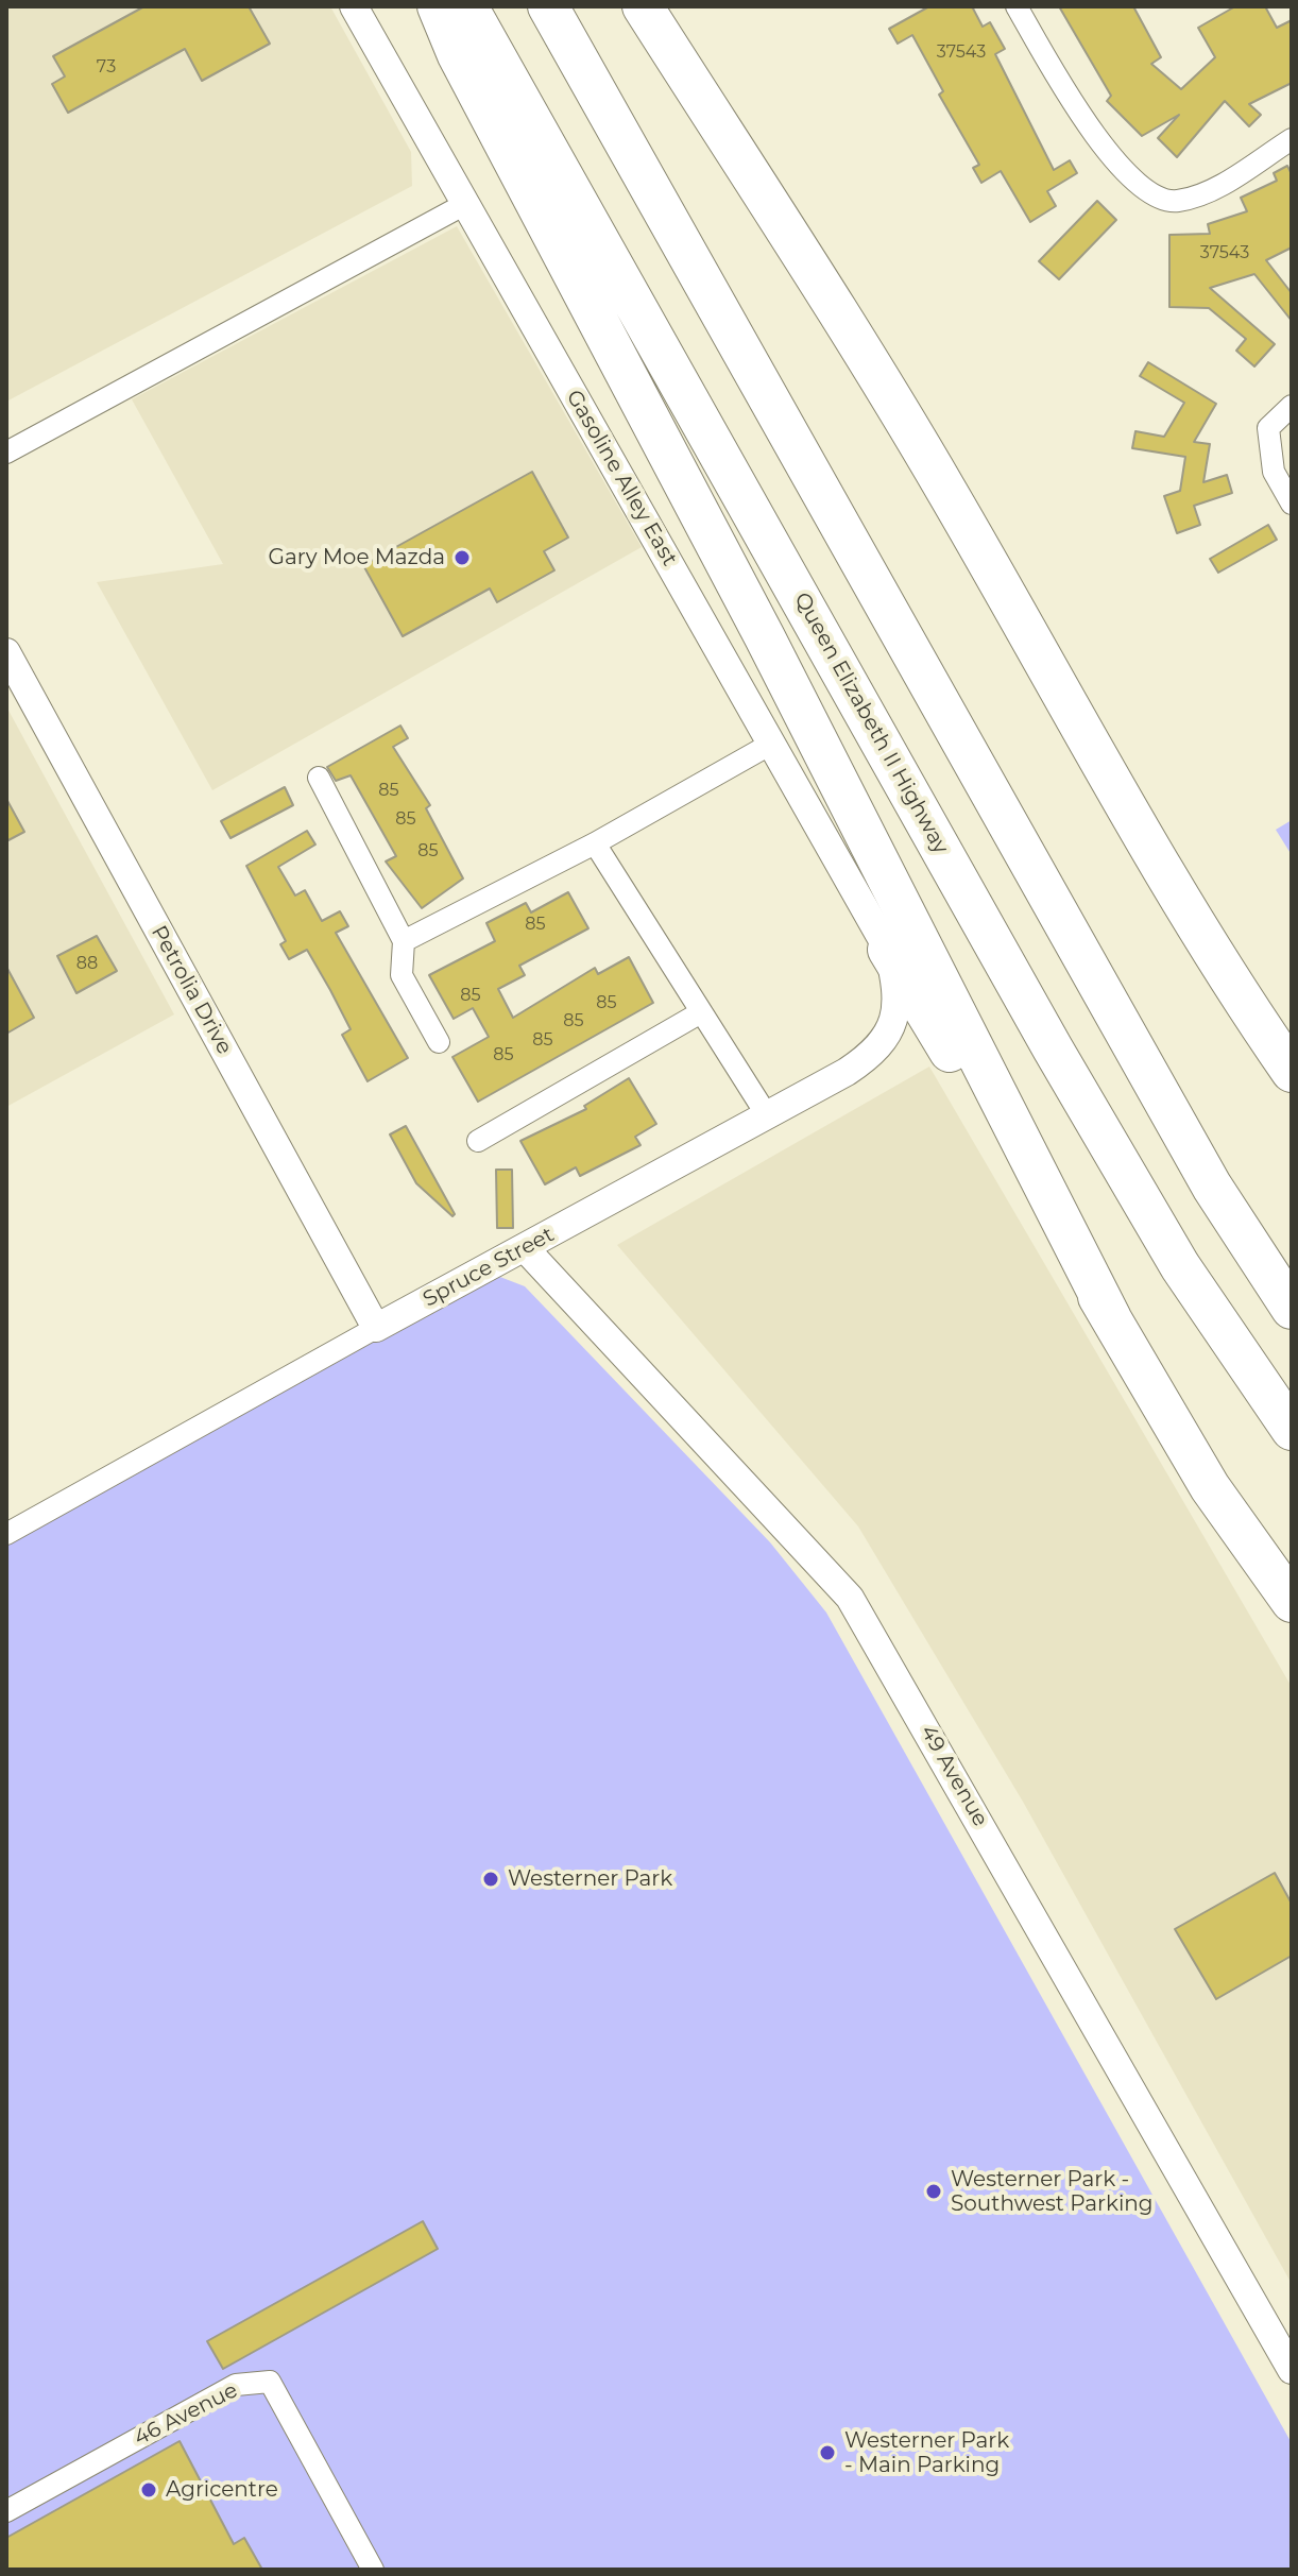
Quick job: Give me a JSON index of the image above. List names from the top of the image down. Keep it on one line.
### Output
{"streets":{"highway":["Queen Elizabeth II Highway"],"street":["Gasoline Alley East","Petrolia Drive","Spruce Street","49 Avenue","46 Avenue"]},"crossings":[["Gasoline Alley East","Spruce Street"],["Petrolia Drive","Spruce Street"],["Spruce Street","49 Avenue"]],"places":["Gary Moe Mazda","Westerner Park","Westerner Park - Southwest Parking","Westerner Park - Main Parking","Agricentre"],"house_numbers":["37543","73","37543","85","85","85","85","88","85","85","85","85","85"]}
